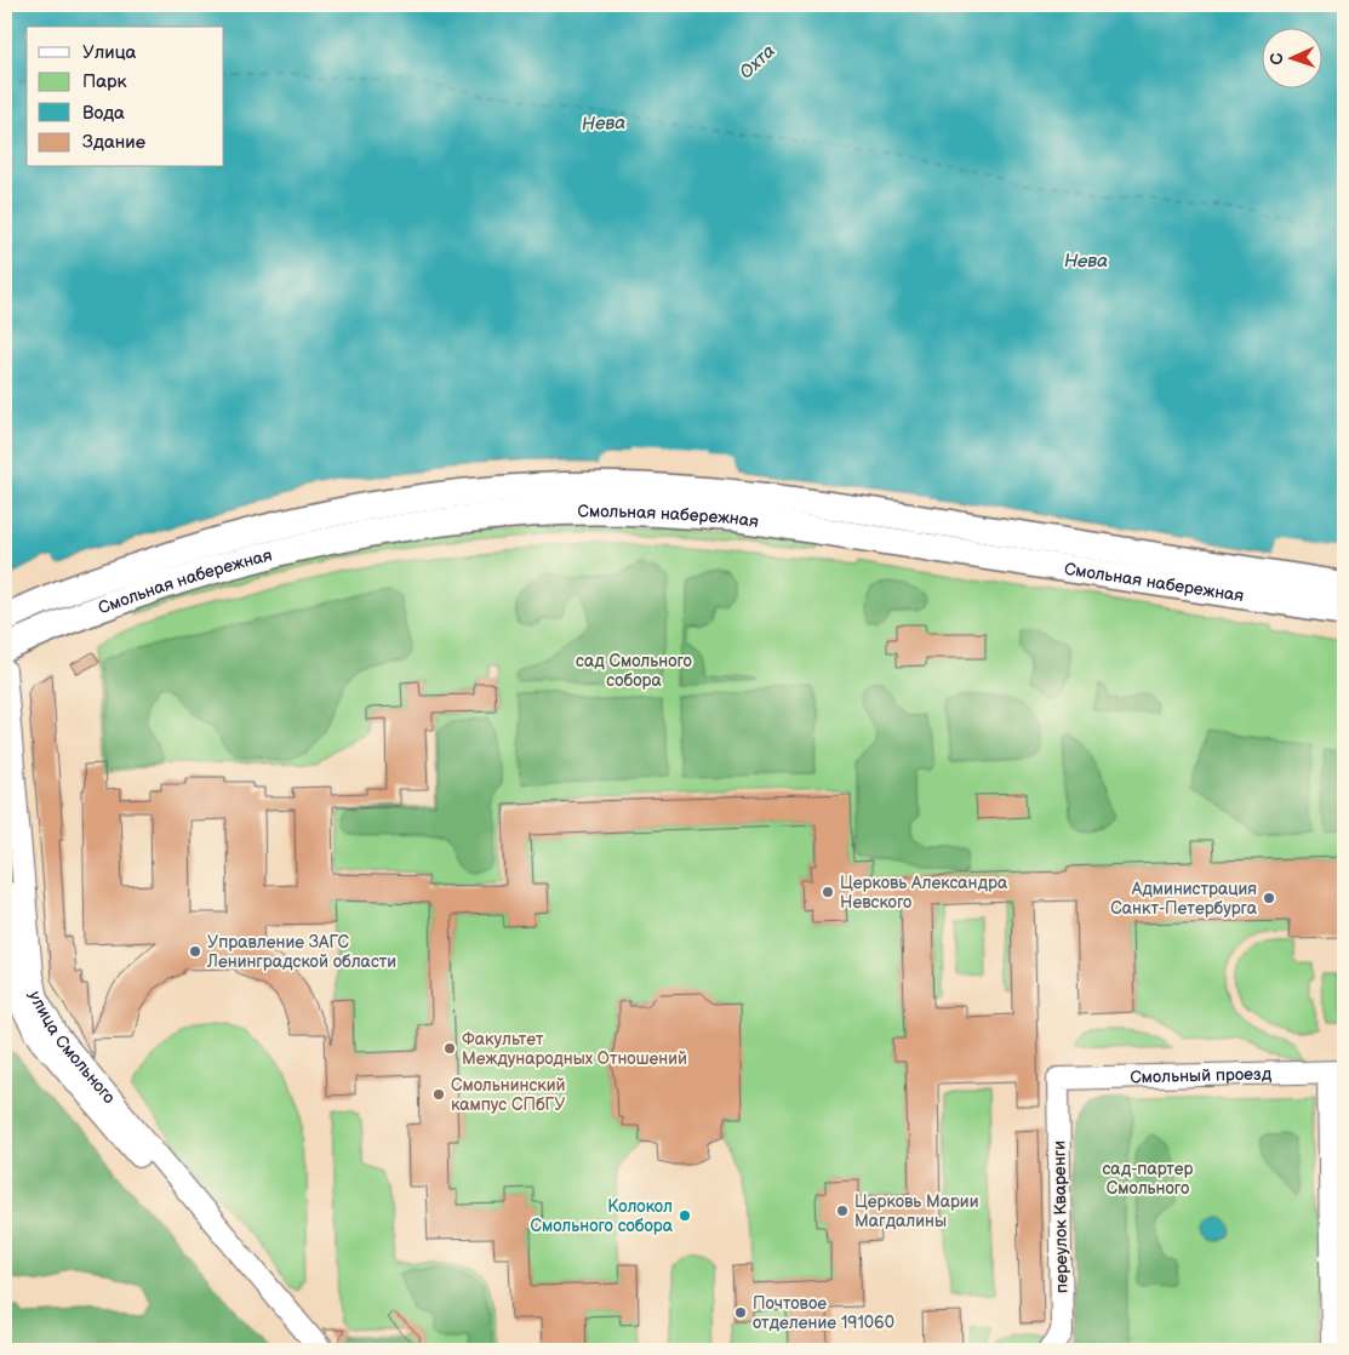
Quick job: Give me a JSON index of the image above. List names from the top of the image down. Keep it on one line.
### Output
{"streets":{"main road":["Смольная набережная"],"street":["улица Смольного","Смольный проезд","переулок Кваренги"]},"crossings":[["Смольный проезд","переулок Кваренги"]],"water":["Охта","Нева"],"parks":["сад Смольного собора","сад-партер Смольного"],"places":["Церковь Александра Невского","Администрация Санкт-Петербурга","Управление ЗАГС Ленинградской области","Факультет Международных Отношений","Смольнинский кампус СПбГУ","Церковь Марии Магдалины","Колокол Смольного собора","Почтовое отделение 191060"],"legend":["Улица","Парк","Вода","Здание"],"north":"left"}
